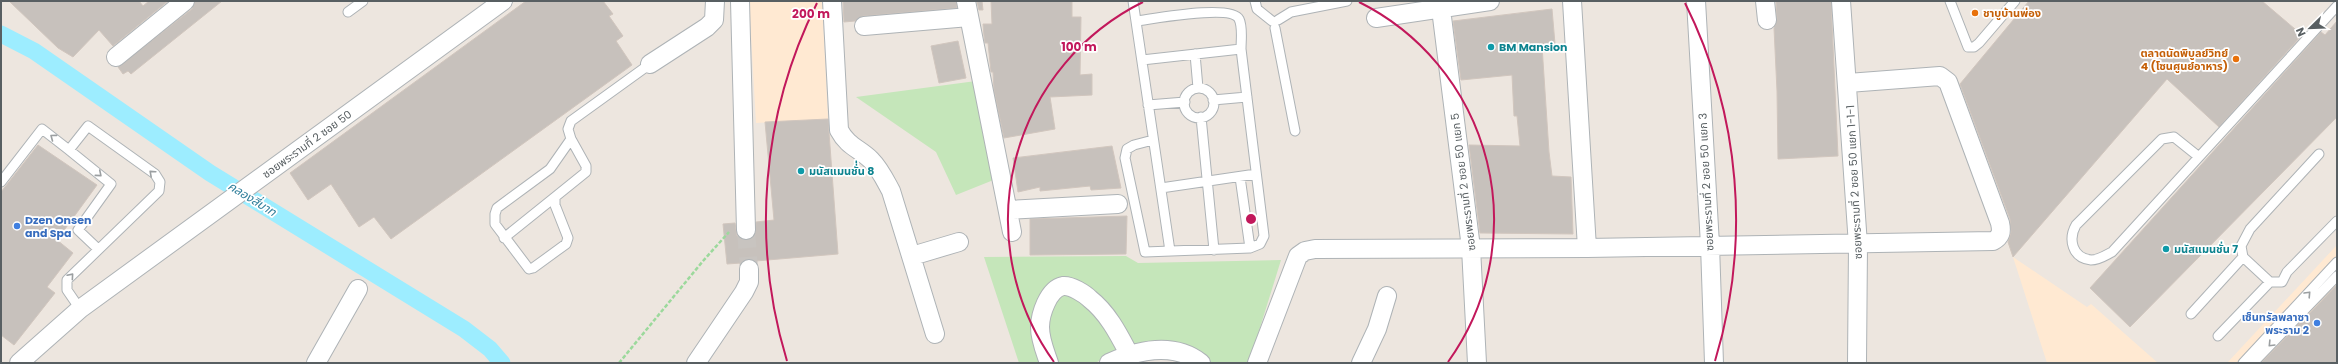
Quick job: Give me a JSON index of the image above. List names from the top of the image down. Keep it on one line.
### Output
{"streets":{"street":["ซอยพระรามที่ 2 ซอย 50","ซอยพระรามที่ 2 ซอย 50 แยก 5","ซอยพระรามที่ 2 ซอย 50 แยก 3","ซอยพระรามที่ 2 ซอย 50 แยก 1-1-1"]},"water":["คลองสี่บาท"],"places":["ชาบูบ้านพ่อง","BM Mansion","ตลาดนัดพิบูลย์วิทย์ 4 (โซนศูนย์อาหาร)","มนัสแมนชั่่น 8","Dzen Onsen and Spa","มนัสแมนชั่น 7","เซ็นทรัลพลาซา พระราม 2"],"north":"bottom left","rings":["200 m","100 m"]}
